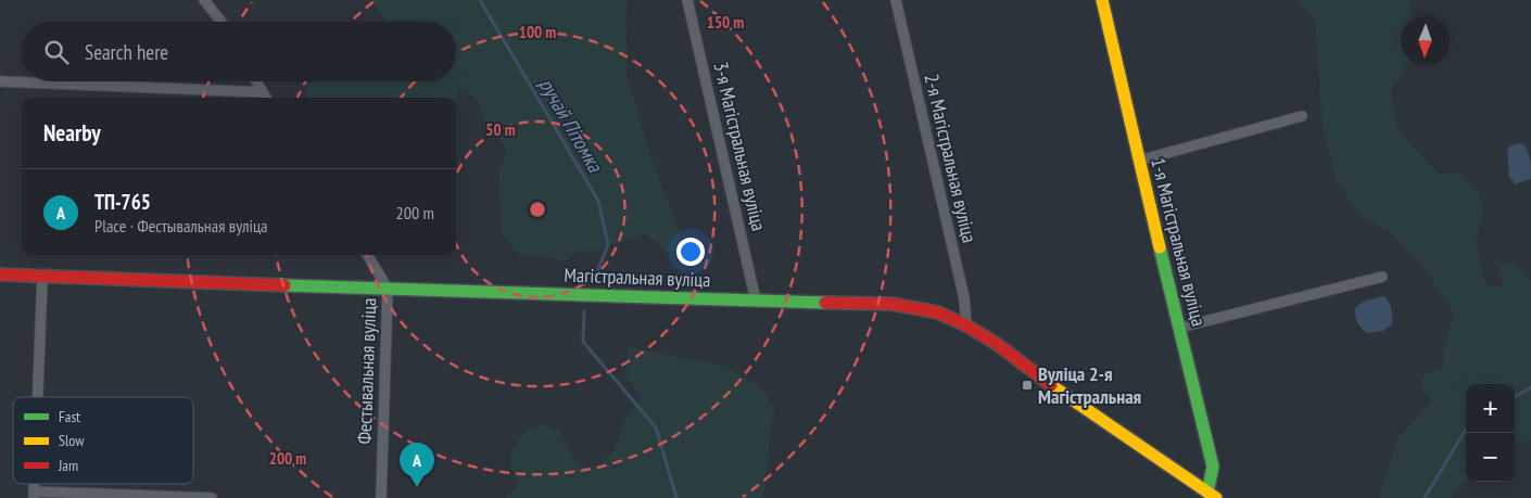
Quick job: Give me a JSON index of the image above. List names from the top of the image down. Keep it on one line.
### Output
{"streets":{"street":["3-я Магістральная вуліца","2-я Магістральная вуліца","1-я Магістральная вуліца","Магістральная вуліца","Фестывальная вуліца"]},"crossings":[["3-я Магістральная вуліца","Магістральная вуліца"],["2-я Магістральная вуліца","Магістральная вуліца"],["1-я Магістральная вуліца","Магістральная вуліца"],["Магістральная вуліца","Фестывальная вуліца"]],"water":["ручай Пітомка"],"places":{"transit":["Вуліца 2-я Магістральная"]},"legend":["Fast","Slow","Jam"],"north":"bottom","page":{"search":"Search here","heading":"Nearby","list":[{"mark":"A","name":"ТП-765","note":"Place · Фестывальная вуліца","value":"200 m"}],"map_buttons":["+","−"],"pins":"A"},"rings":["150 m","100 m","50 m","200 m"]}
